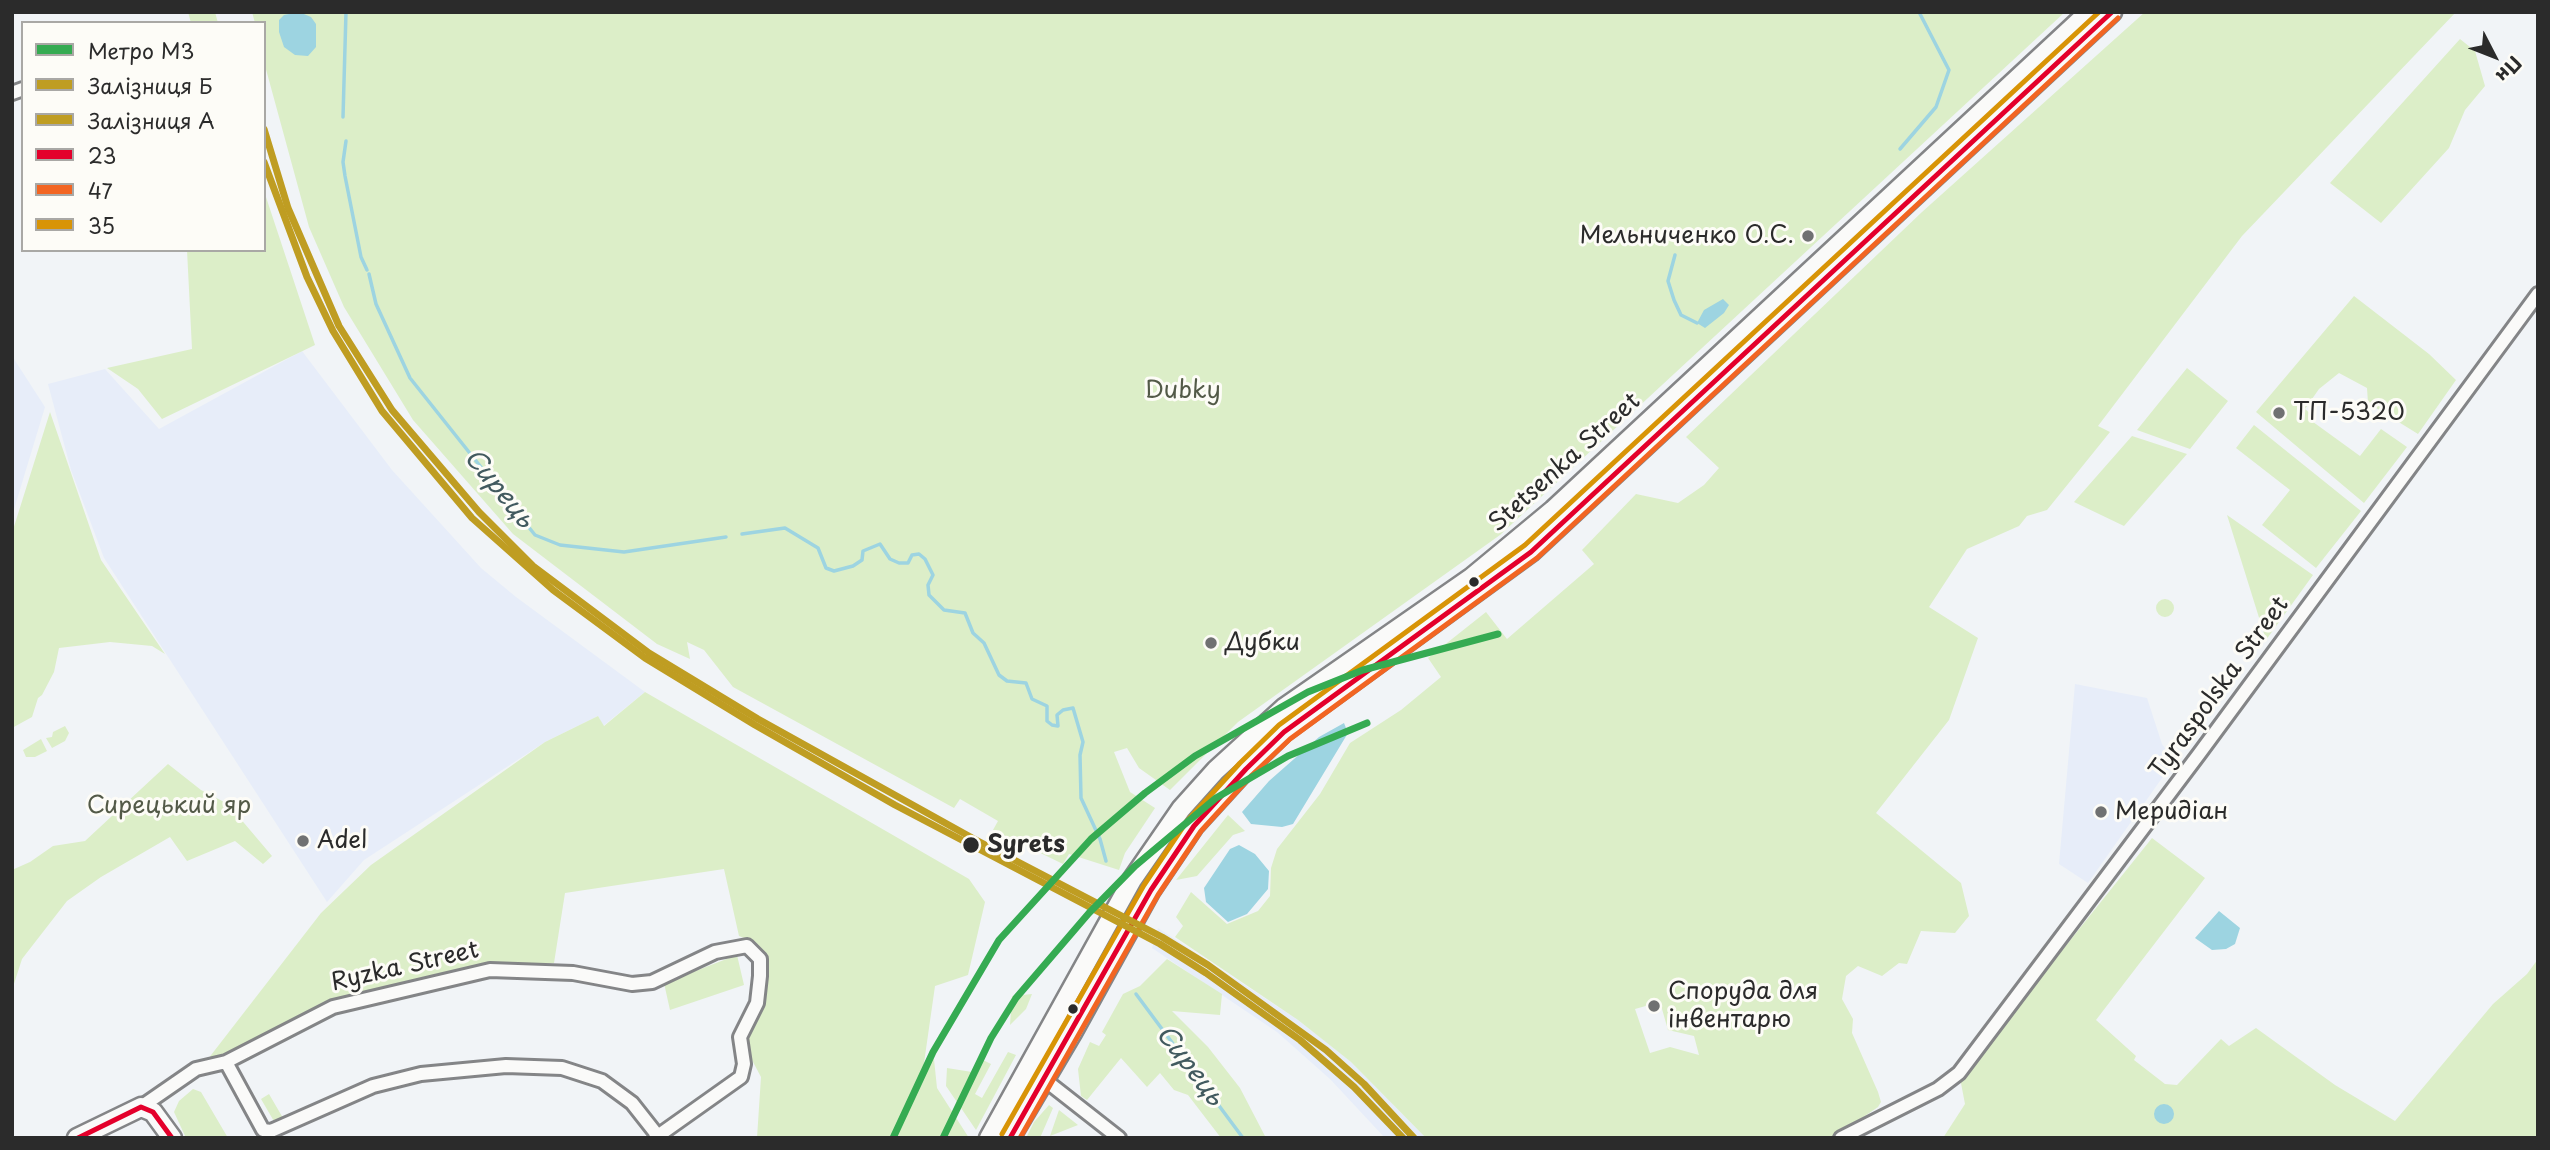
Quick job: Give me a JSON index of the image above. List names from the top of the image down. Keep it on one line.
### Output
{"streets":{"main road":["Stetsenka Street","Ryzka Street"],"street":["Tyraspolska Street"]},"water":["Сирець"],"parks":["Dubky","Сирецький яр"],"places":["Мельниченко О.С.","ТП-5320","Дубки","Меридіан","Adel","Syrets","Споруда для інвентарю"],"lines":["transit line 23","transit line 35","transit line 47","rail line Б","rail line A","metro line M3"],"legend":["Метро M3","Залізниця Б","Залізниця A","23","47","35"],"north":"bottom right"}
